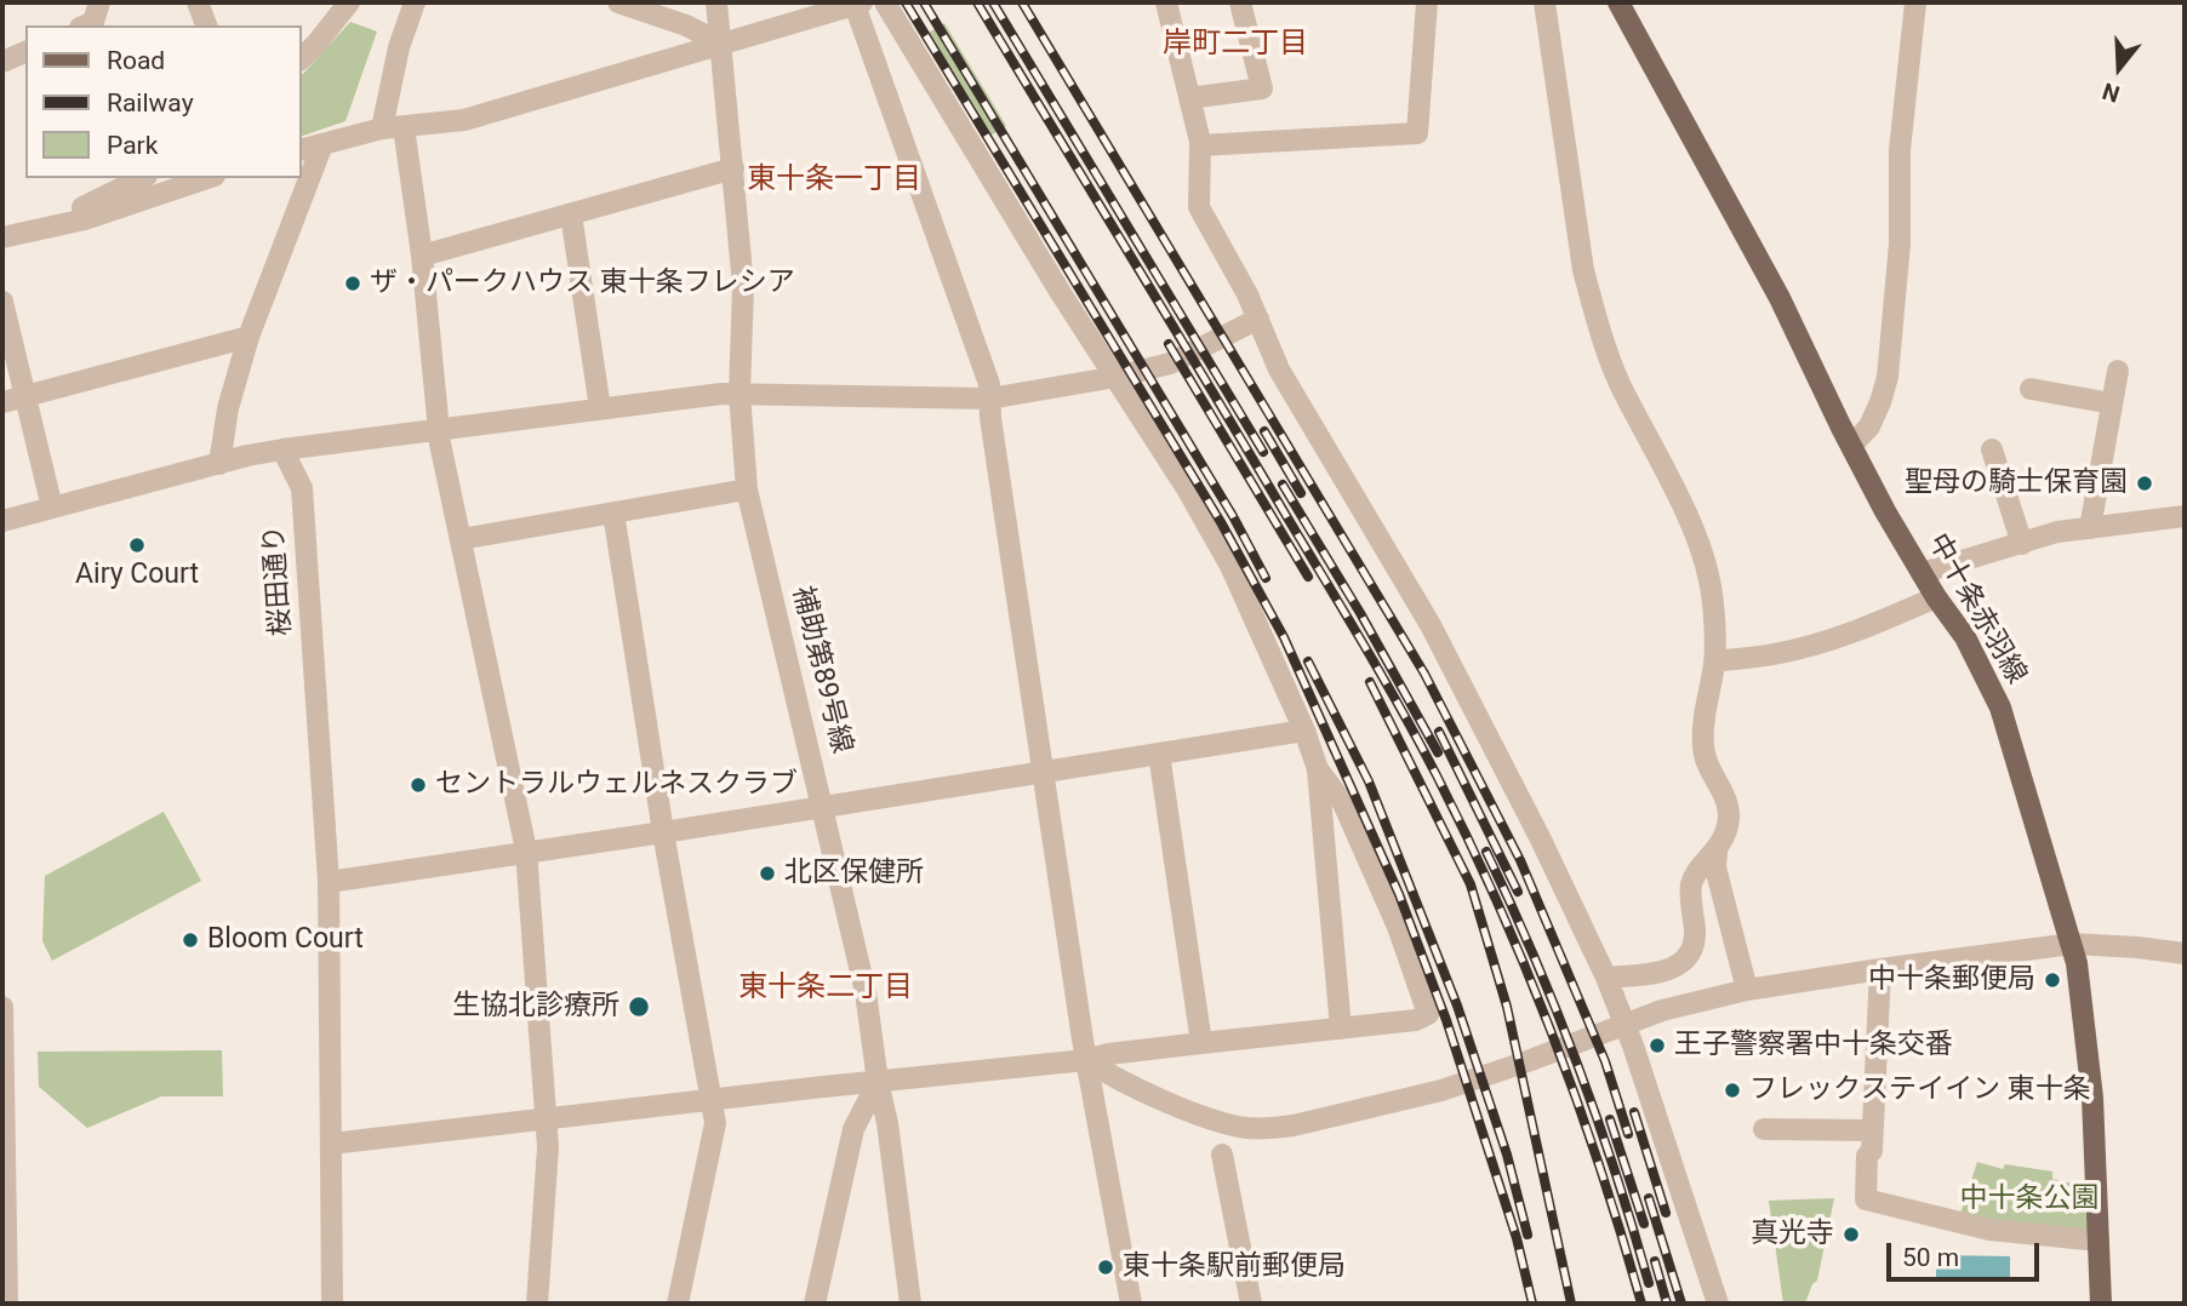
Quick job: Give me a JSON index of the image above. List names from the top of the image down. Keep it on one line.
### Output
{"streets":{"main road":["中十条赤羽線"],"street":["桜田通り","補助第89号線"]},"districts":["岸町二丁目","東十条一丁目","東十条二丁目"],"parks":["中十条公園"],"places":["ザ・パークハウス 東十条フレシア","聖母の騎士保育園","Airy Court","セントラルウェルネスクラブ","北区保健所","Bloom Court","中十条郵便局","生協北診療所","王子警察署中十条交番","フレックステイイン 東十条","真光寺","東十条駅前郵便局"],"legend":["Road","Railway","Park"],"scale_bar":"50 m","north":"bottom"}
